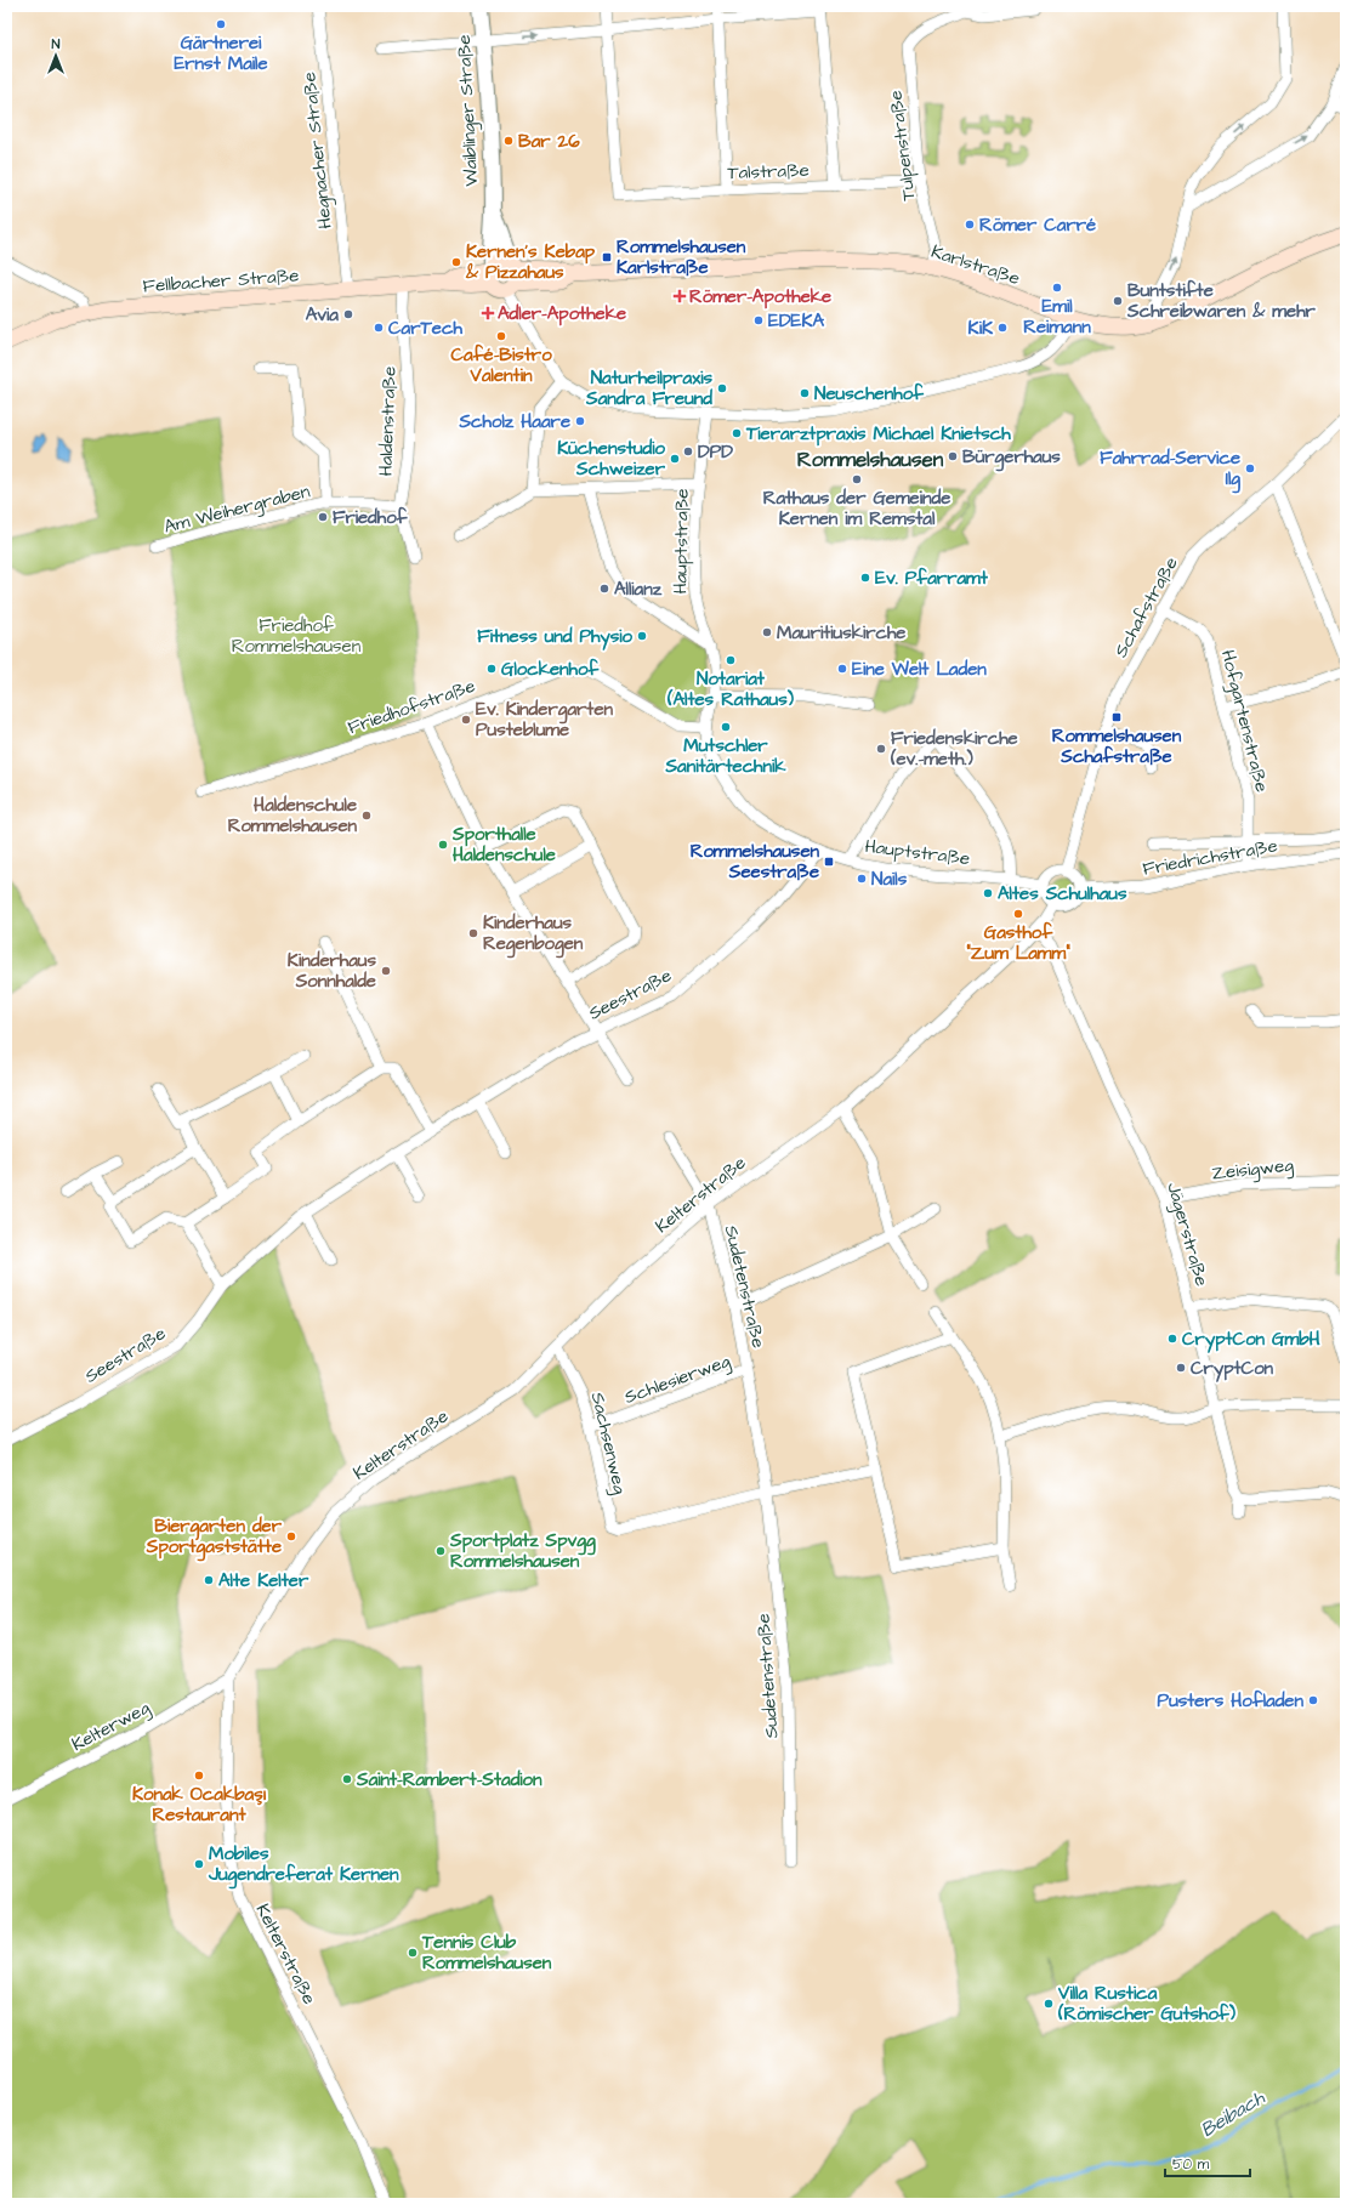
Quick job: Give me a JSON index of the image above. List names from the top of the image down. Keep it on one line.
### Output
{"streets":{"main road":["Karlstraße","Fellbacher Straße"],"street":["Waiblinger Straße","Tulpenstraße","Hegnacher Straße","Talstraße","Haldenstraße","Am Weihergraben","Hauptstraße","Schafstraße","Friedhofstraße","Hofgartenstraße","Friedrichstraße","Seestraße","Zeisigweg","Kelterstraße","Jägerstraße","Sudetenstraße","Schlesierweg","Sachsenweg","Kelterweg"]},"crossings":[["Waiblinger Straße","Karlstraße"],["Waiblinger Straße","Fellbacher Straße"],["Waiblinger Straße","Hauptstraße"],["Tulpenstraße","Talstraße"],["Tulpenstraße","Karlstraße"],["Hegnacher Straße","Fellbacher Straße"],["Karlstraße","Fellbacher Straße"],["Fellbacher Straße","Haldenstraße"],["Haldenstraße","Am Weihergraben"],["Hauptstraße","Schafstraße"],["Hauptstraße","Friedhofstraße"],["Hauptstraße","Friedrichstraße"],["Hauptstraße","Seestraße"],["Hauptstraße","Kelterstraße"],["Schafstraße","Hofgartenstraße"],["Schafstraße","Friedrichstraße"],["Schafstraße","Kelterstraße"],["Hofgartenstraße","Friedrichstraße"],["Friedrichstraße","Kelterstraße"],["Zeisigweg","Jägerstraße"],["Kelterstraße","Jägerstraße"],["Kelterstraße","Sudetenstraße"],["Kelterstraße","Sachsenweg"],["Kelterstraße","Kelterweg"],["Sudetenstraße","Schlesierweg"],["Sudetenstraße","Sachsenweg"],["Schlesierweg","Sachsenweg"]],"districts":["Rommelshausen"],"water":["Beibach"],"parks":["Friedhof Rommelshausen"],"places":{"other":["Gärtnerei Ernst Maile","Bar 26","Römer Carré","Kernen's Kebap & Pizzahaus","Emil Reimann","Buntstifte Schreibwaren & mehr","Avia","EDEKA","CarTech","KiK","Café-Bistro Valentin","Naturheilpraxis Sandra Freund","Neuschenhof","Scholz Haare","Tierarztpraxis Michael Knietsch","DPD","Bürgerhaus","Küchenstudio Schweizer","Fahrrad-Service Ilg","Rathaus der Gemeinde Kernen im Remstal","Friedhof","Ev. Pfarramt","Allianz","Mauritiuskirche","Fitness und Physio","Notariat (Altes Rathaus)","Glockenhof","Eine Welt Laden","Ev. Kindergarten Pusteblume","Mutschler Sanitärtechnik","Friedenskirche (ev.-meth.)","Haldenschule Rommelshausen","Sporthalle Haldenschule","Nails","Altes Schulhaus","Gasthof \"Zum Lamm\"","Kinderhaus Regenbogen","Kinderhaus Sonnhalde","CryptCon GmbH","CryptCon","Biergarten der Sportgaststätte","Sportplatz Spvgg Rommelshausen","Alte Kelter","Pusters Hofladen","Konak Ocakbaşı Restaurant","Saint-Rambert-Stadion","Mobiles Jugendreferat Kernen","Tennis Club Rommelshausen","Villa Rustica (Römischer Gutshof)"],"transit":["Rommelshausen Karlstraße","Rommelshausen Schafstraße","Rommelshausen Seestraße"],"health":["Römer-Apotheke","Adler-Apotheke"]},"scale_bar":"50 m","north":"top"}
